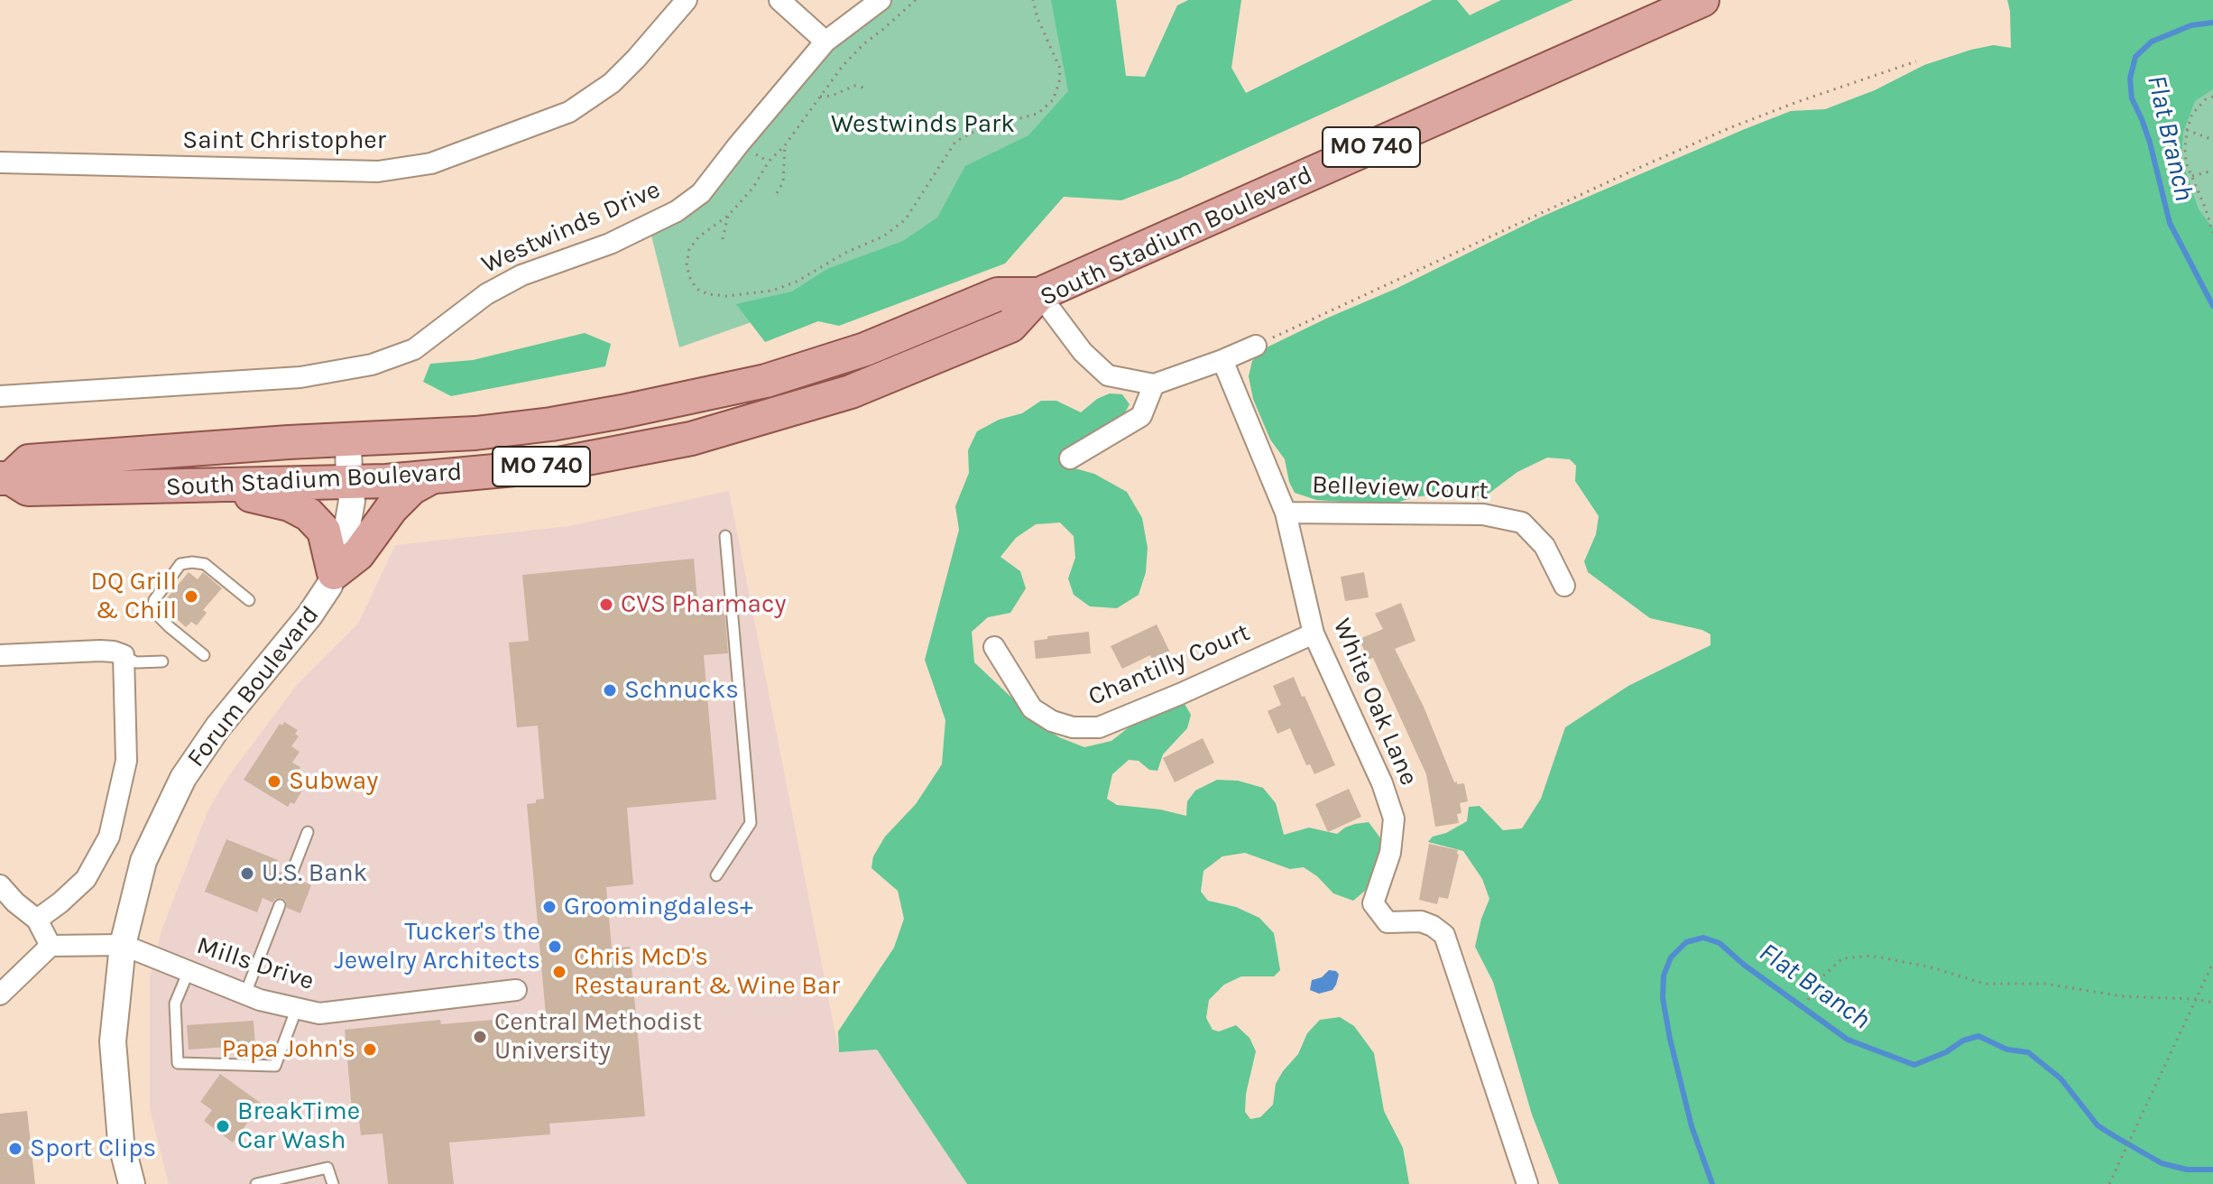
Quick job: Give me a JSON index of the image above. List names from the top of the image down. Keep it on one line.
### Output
{"streets":{"main road":["MO 740","South Stadium Boulevard"],"street":["Saint Christopher","Westwinds Drive","Belleview Court","Chantilly Court","Forum Boulevard","White Oak Lane","Mills Drive"]},"crossings":[["MO 740","South Stadium Boulevard"],["MO 740","Forum Boulevard"],["South Stadium Boulevard","Forum Boulevard"],["Belleview Court","White Oak Lane"],["Chantilly Court","White Oak Lane"],["Forum Boulevard","Mills Drive"]],"water":["Flat Branch"],"parks":["Westwinds Park"],"places":["DQ Grill & Chill","CVS Pharmacy","Schnucks","Subway","U.S. Bank","Groomingdales+","Tucker's the Jewelry Architects","Chris McD's Restaurant & Wine Bar","Central Methodist University","Papa John's","BreakTime Car Wash","Sport Clips"]}
